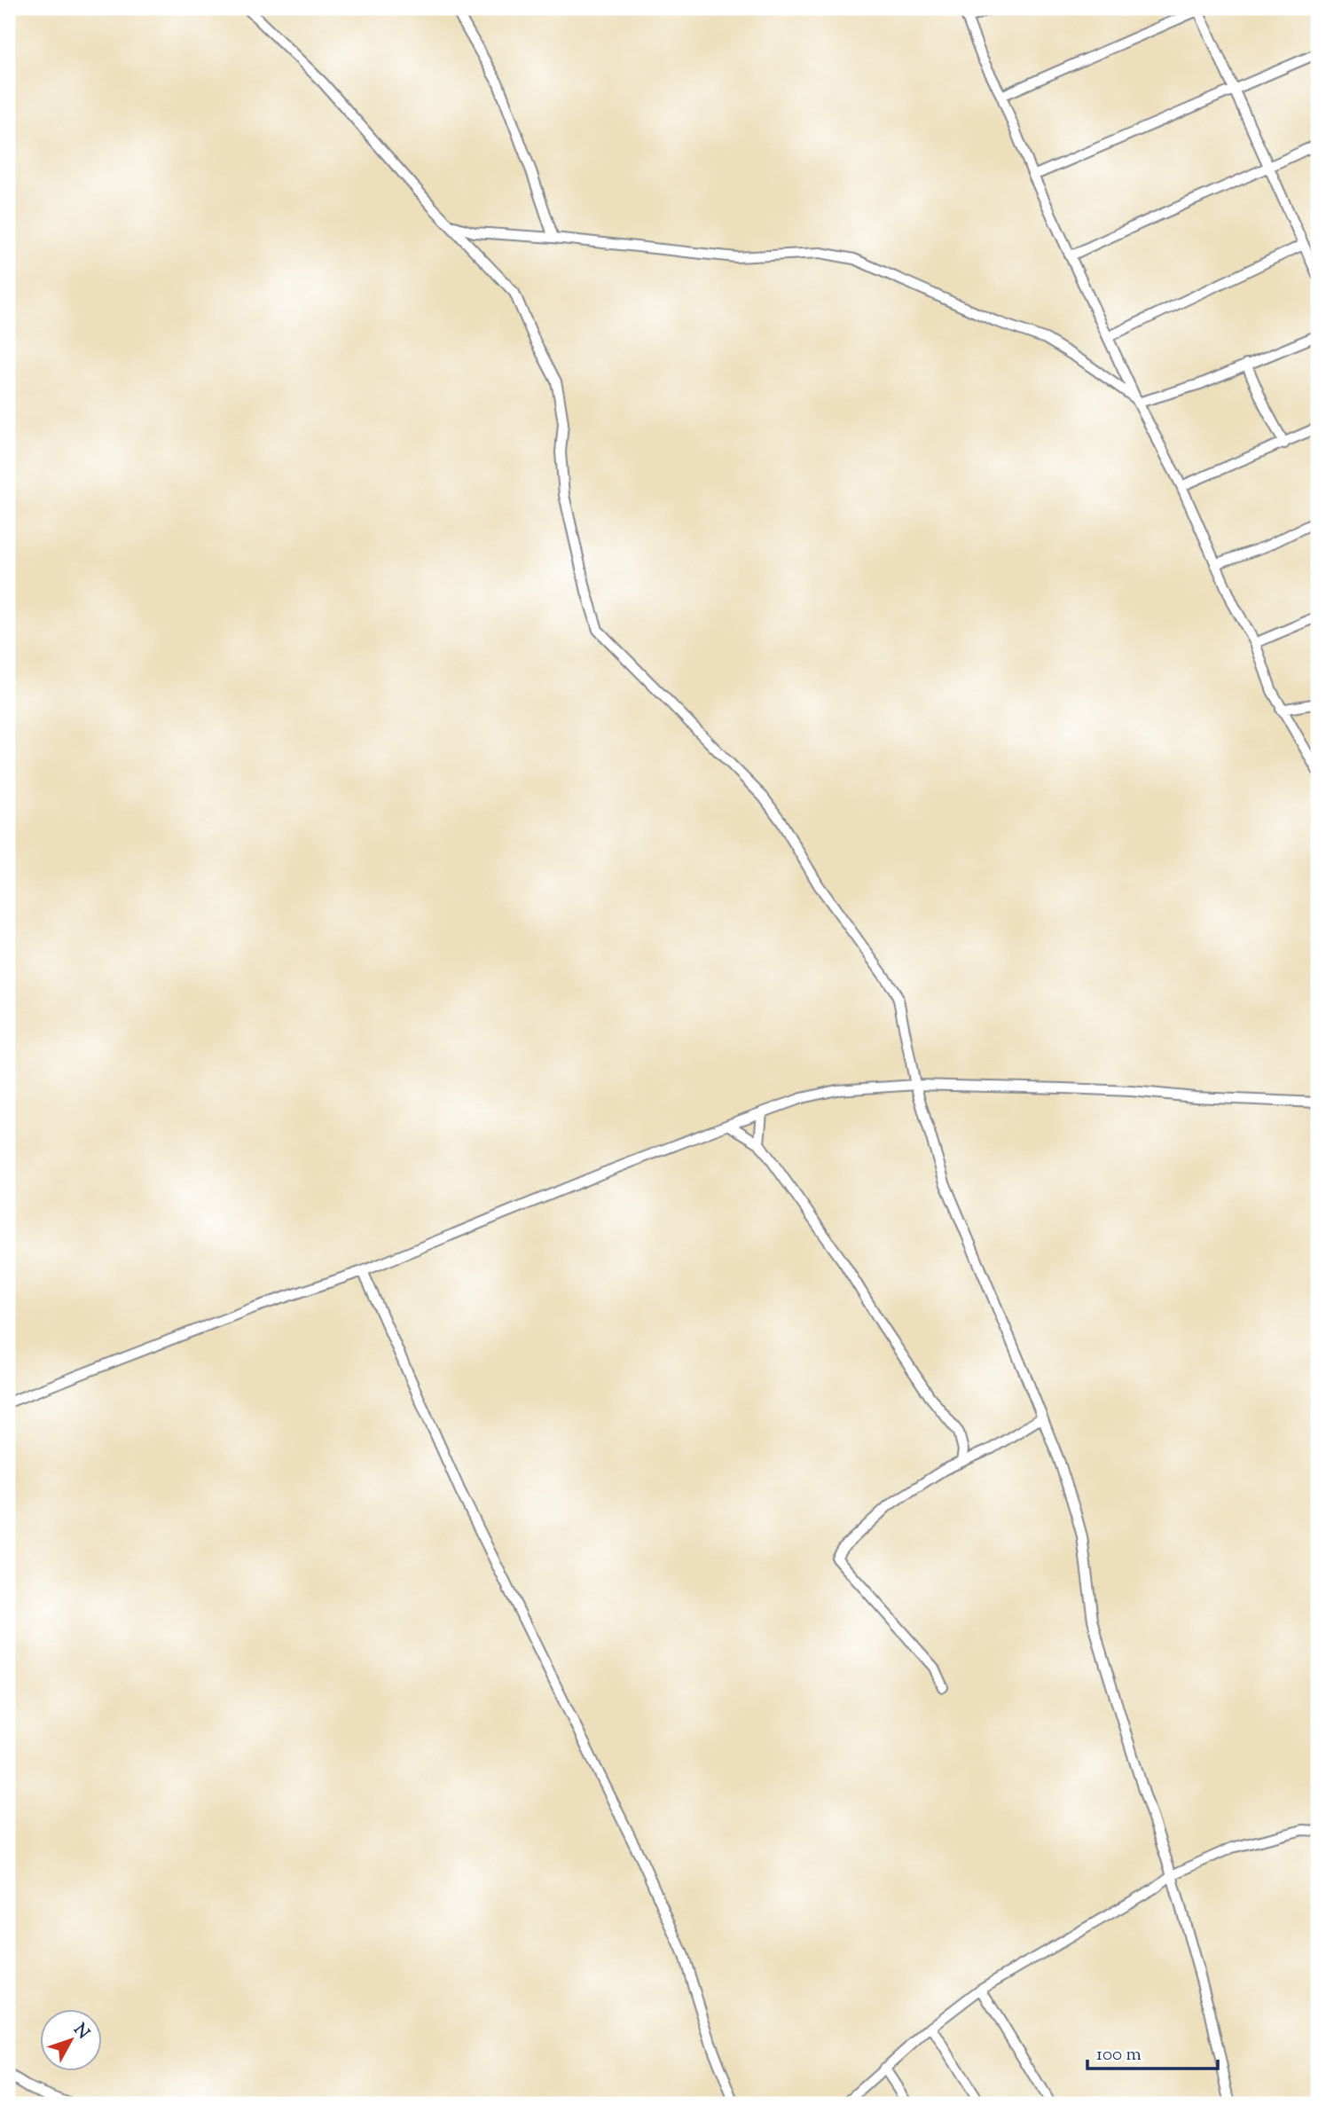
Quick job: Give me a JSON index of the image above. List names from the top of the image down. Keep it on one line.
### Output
{"scale_bar":"100 m","north":"top right"}
